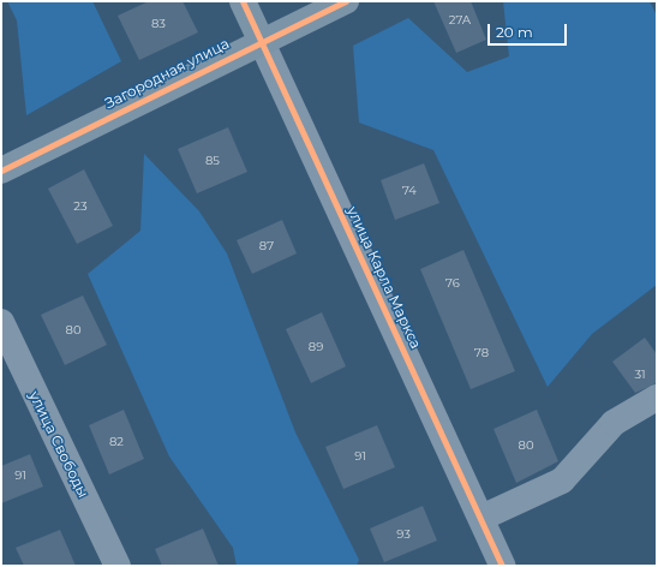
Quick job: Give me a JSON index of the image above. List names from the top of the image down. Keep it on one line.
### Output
{"streets":{"street":["Загородная улица","улица Карла Маркса","улица Свободы"]},"crossings":[["Загородная улица","улица Карла Маркса"]],"house_numbers":["27А","83","85","74","23","87","76","80","89","78","31","82","80","91","91","93"],"scale_bar":"20 m"}
